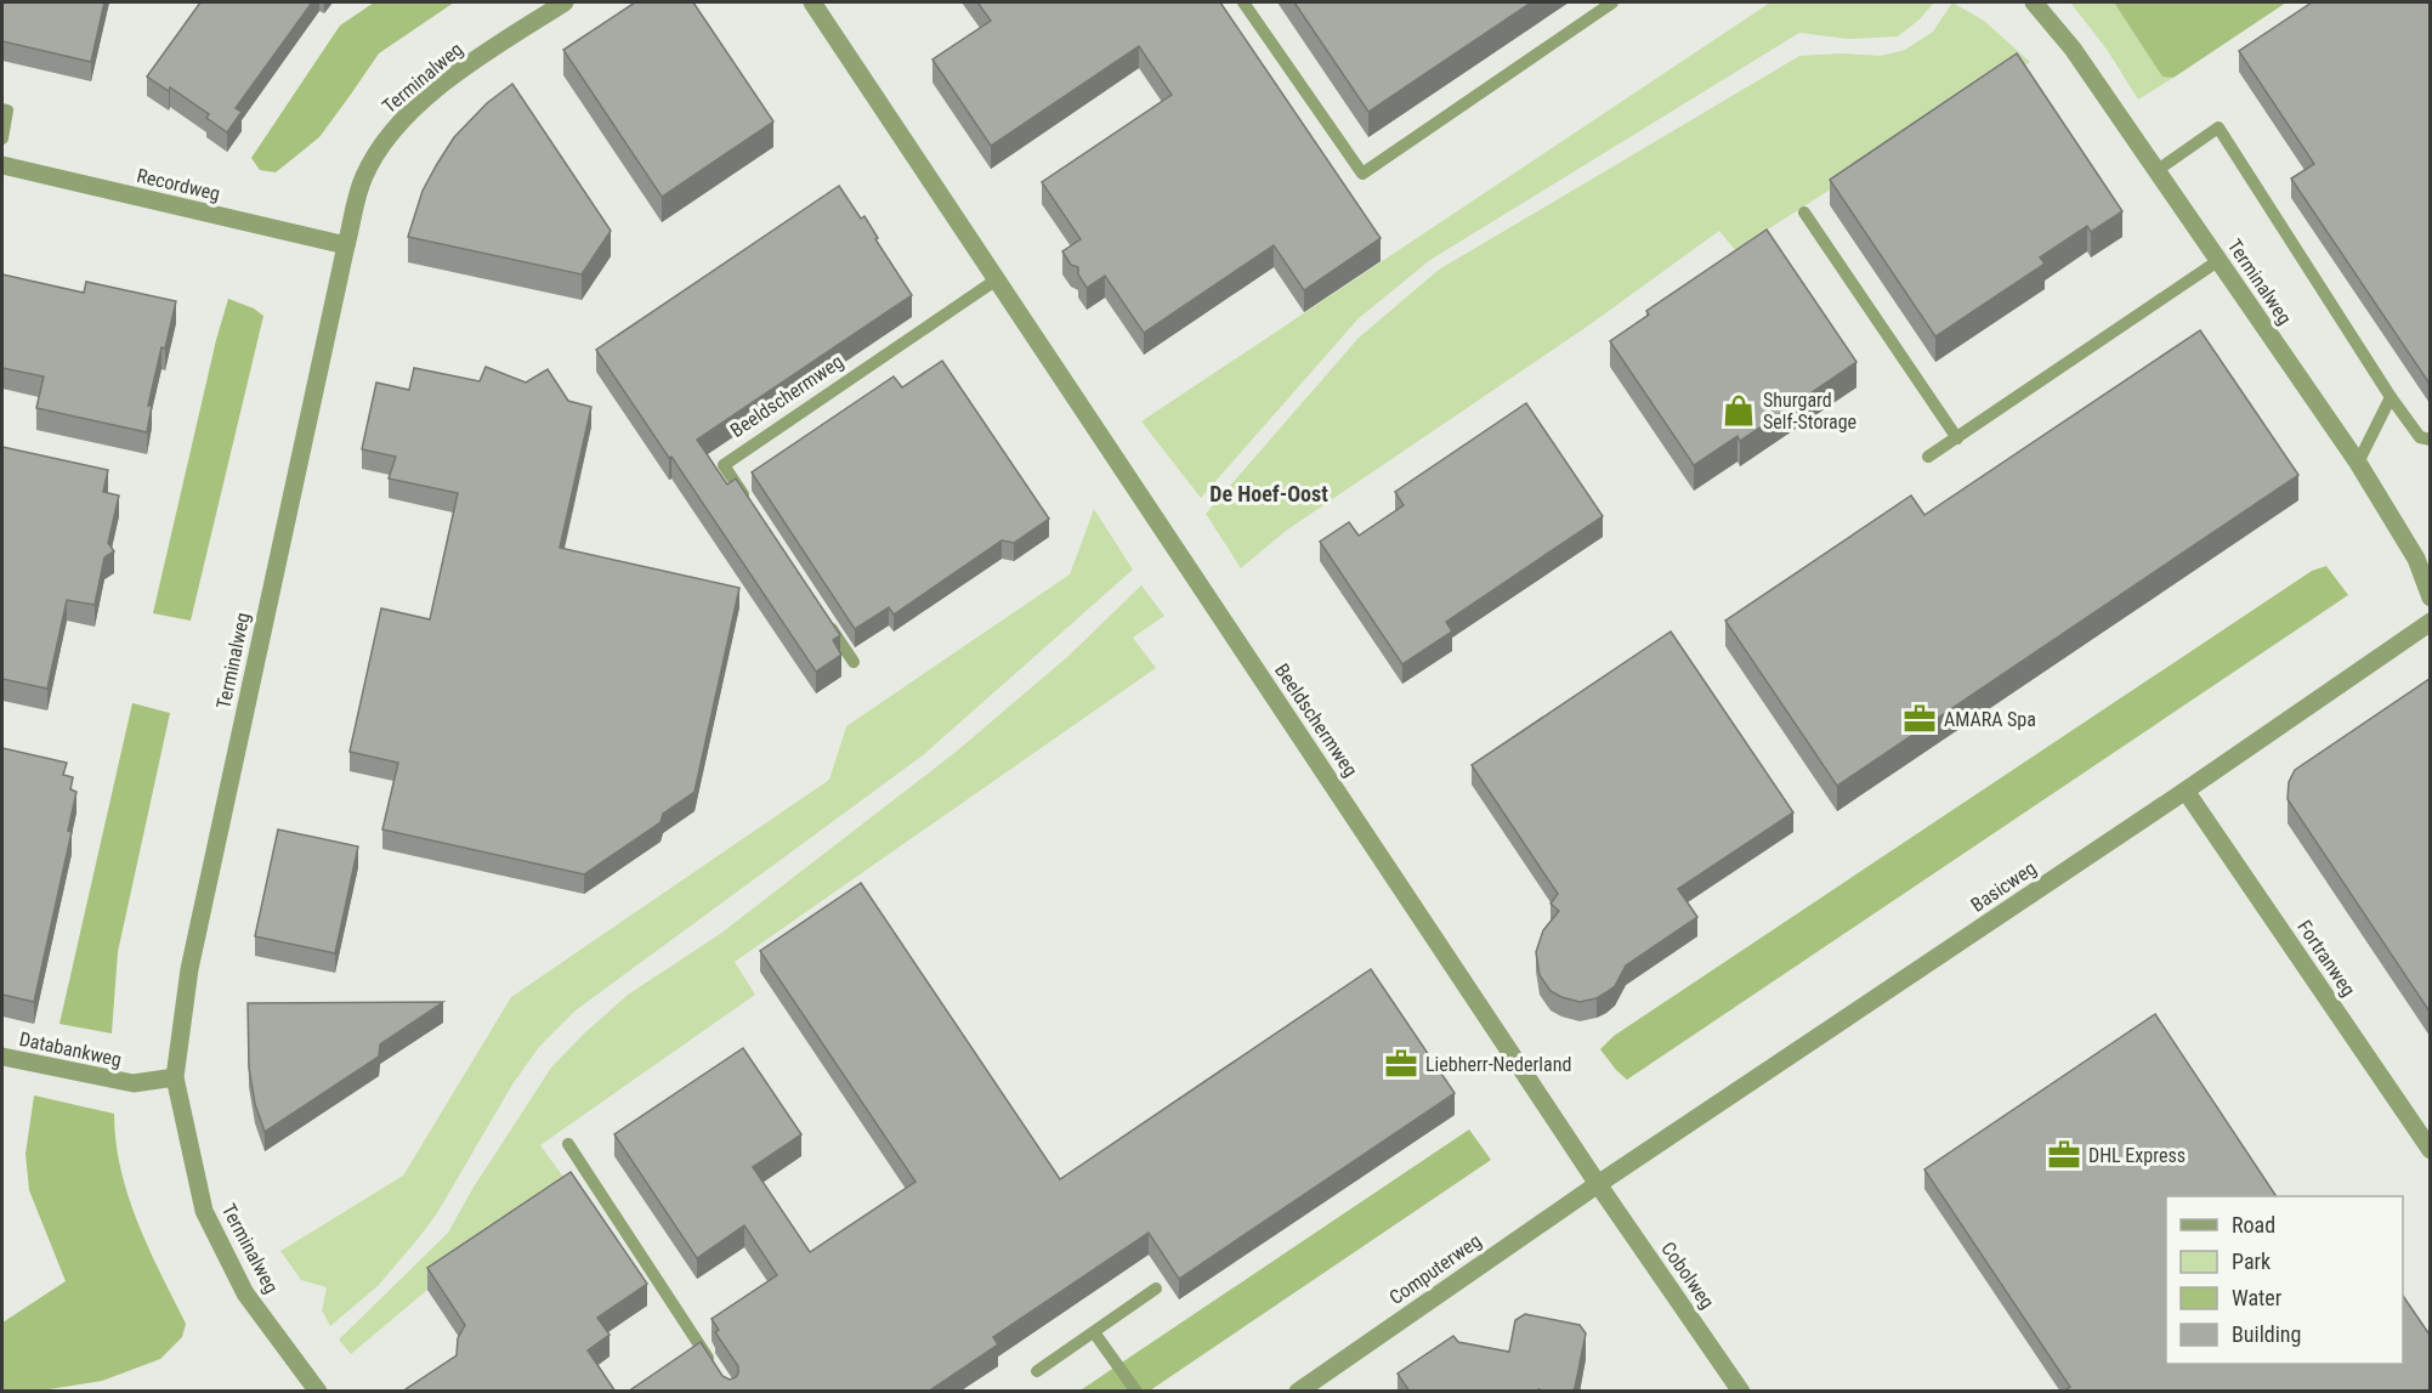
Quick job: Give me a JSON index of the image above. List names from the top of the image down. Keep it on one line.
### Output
{"streets":{"street":["Terminalweg","Recordweg","Beeldschermweg","Basicweg","Fortranweg","Databankweg","Computerweg","Cobolweg"]},"crossings":[["Terminalweg","Recordweg"],["Terminalweg","Databankweg"],["Beeldschermweg","Basicweg"],["Beeldschermweg","Computerweg"],["Beeldschermweg","Cobolweg"],["Basicweg","Fortranweg"],["Basicweg","Computerweg"],["Basicweg","Cobolweg"],["Computerweg","Cobolweg"]],"districts":["De Hoef-Oost"],"places":{"shop":["Shurgard Self-Storage"],"office":["AMARA Spa","Liebherr-Nederland","DHL Express"]},"legend":["Road","Park","Water","Building"]}
